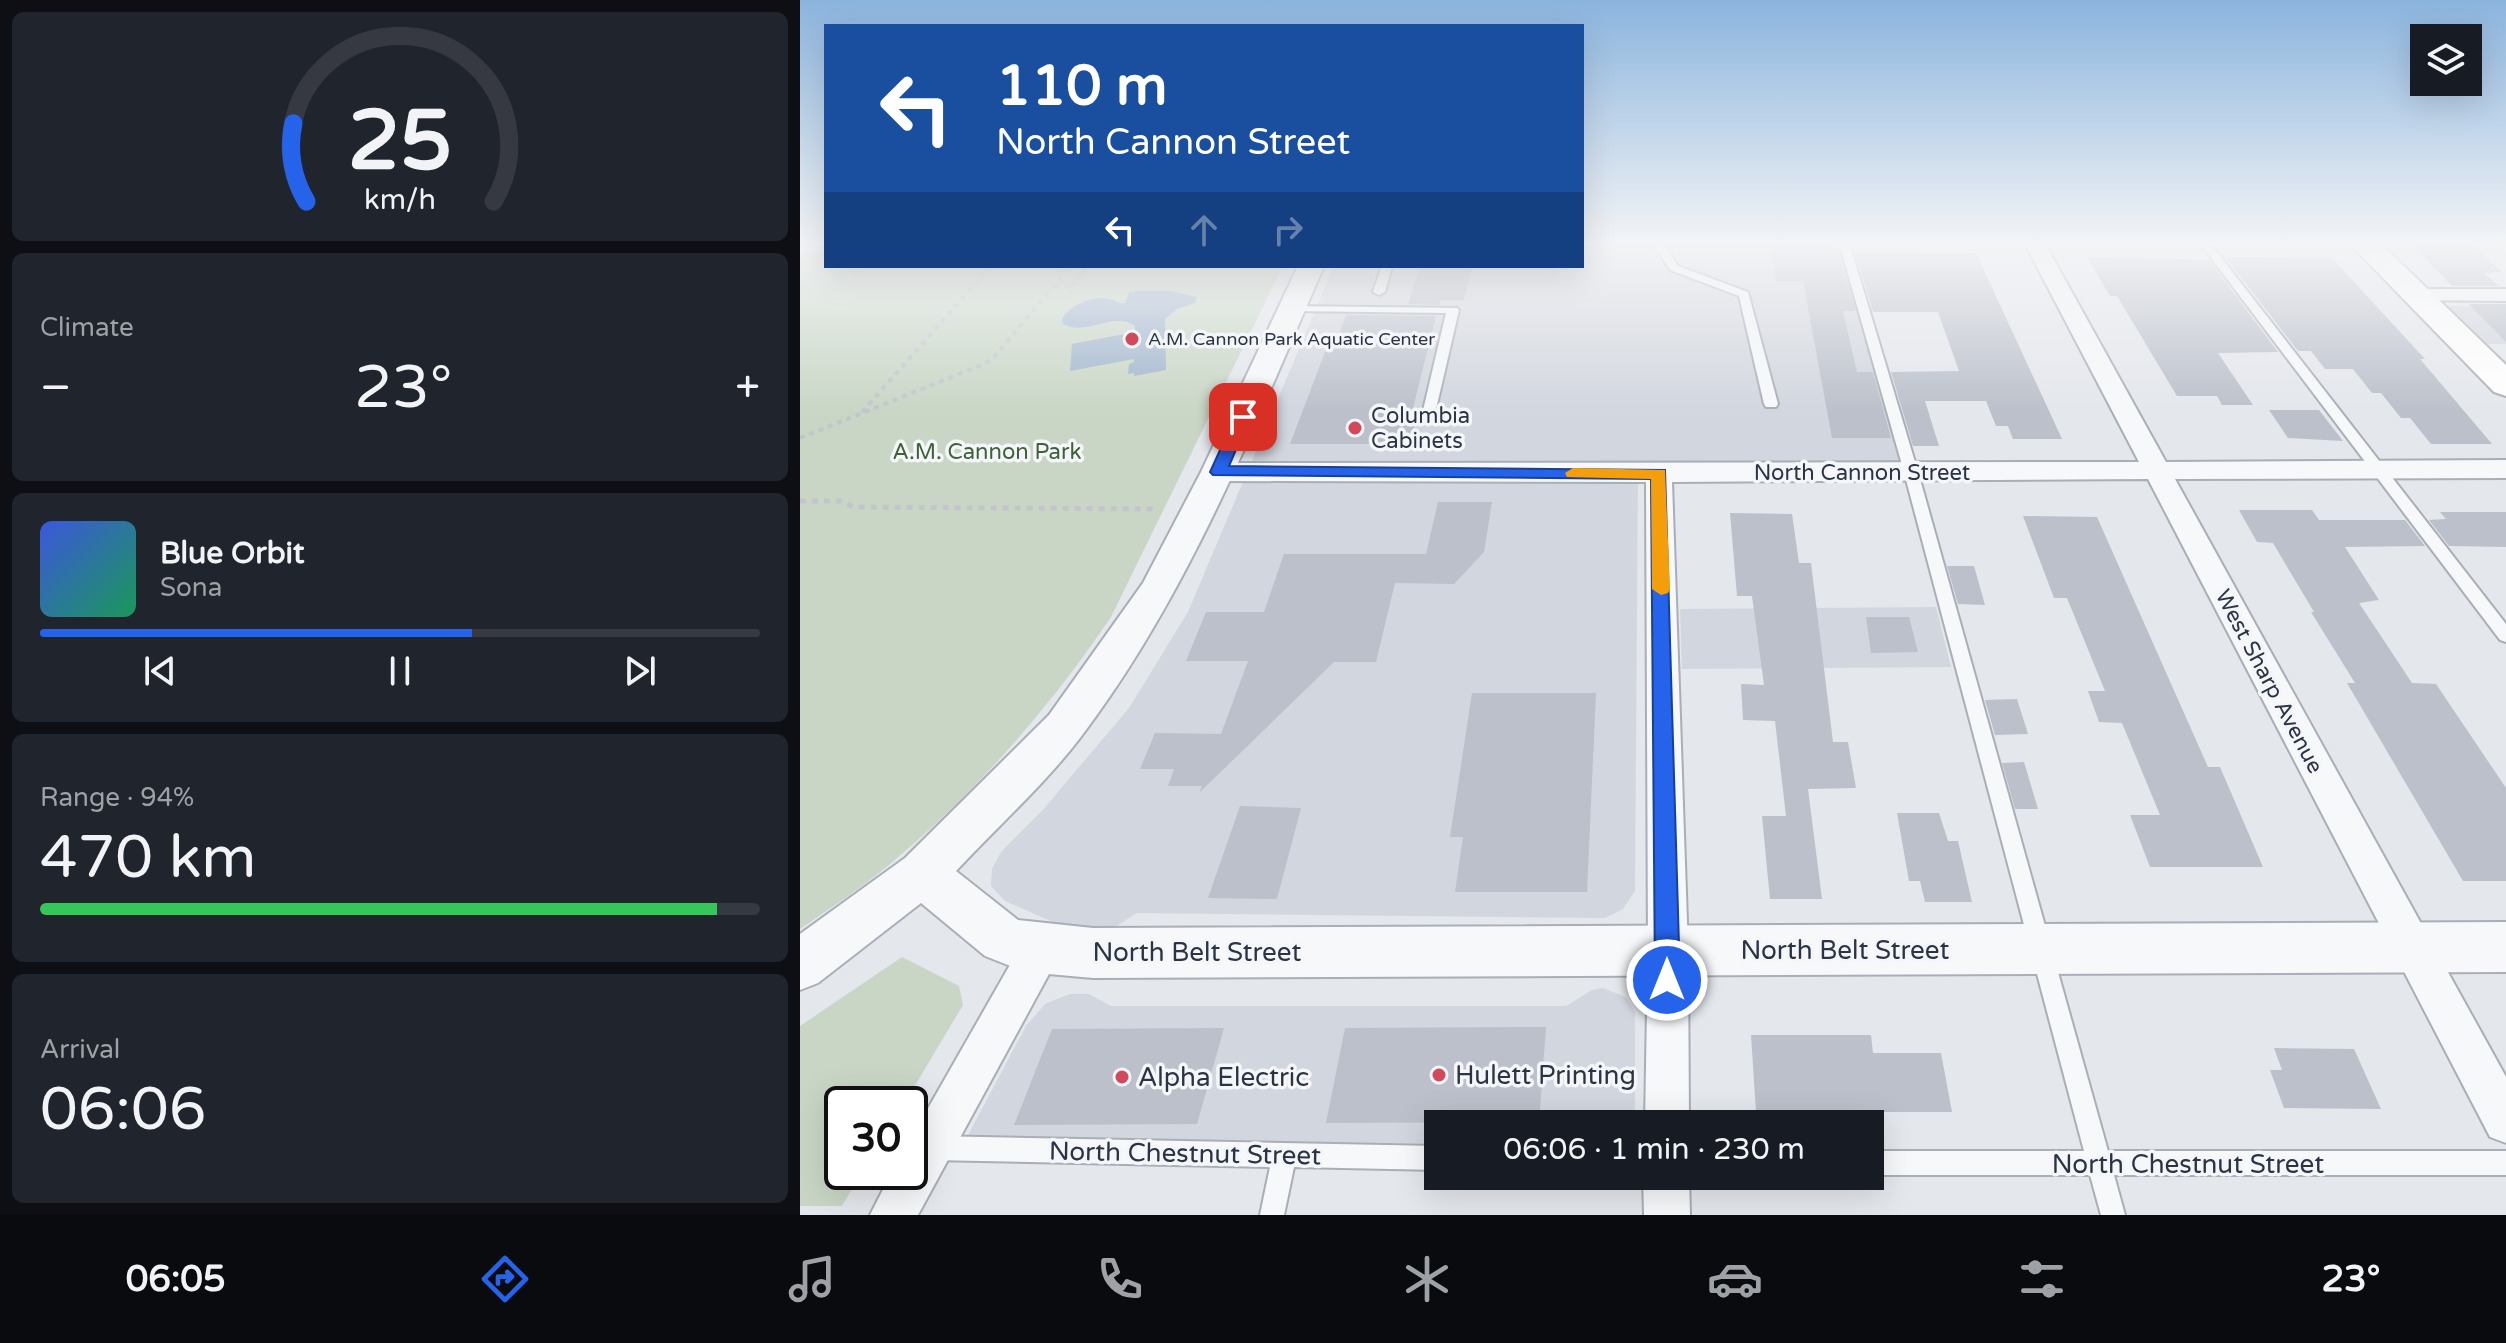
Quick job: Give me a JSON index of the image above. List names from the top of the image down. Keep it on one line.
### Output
{"streets":{"street":["North Cannon Street","West Sharp Avenue","North Belt Street"],"lane":["North Chestnut Street"]},"crossings":[["North Cannon Street","West Sharp Avenue"],["West Sharp Avenue","North Belt Street"]],"parks":["A.M. Cannon Park"],"places":["A.M. Cannon Park Aquatic Center","Columbia Cabinets","Hulett Printing","Alpha Electric"],"page":{"turn":["110 m","North Cannon Street"],"tile":["Climate",["Range · 94%","470 km"],["Arrival","06:06"]],"heat":["−","23°","+"],"song":["Blue Orbit","Sona"],"limit":"30","trip":"06:06 · 1 min · 230 m","tabs":["06:05","23°"],"gauge":["25","km/h"]}}
